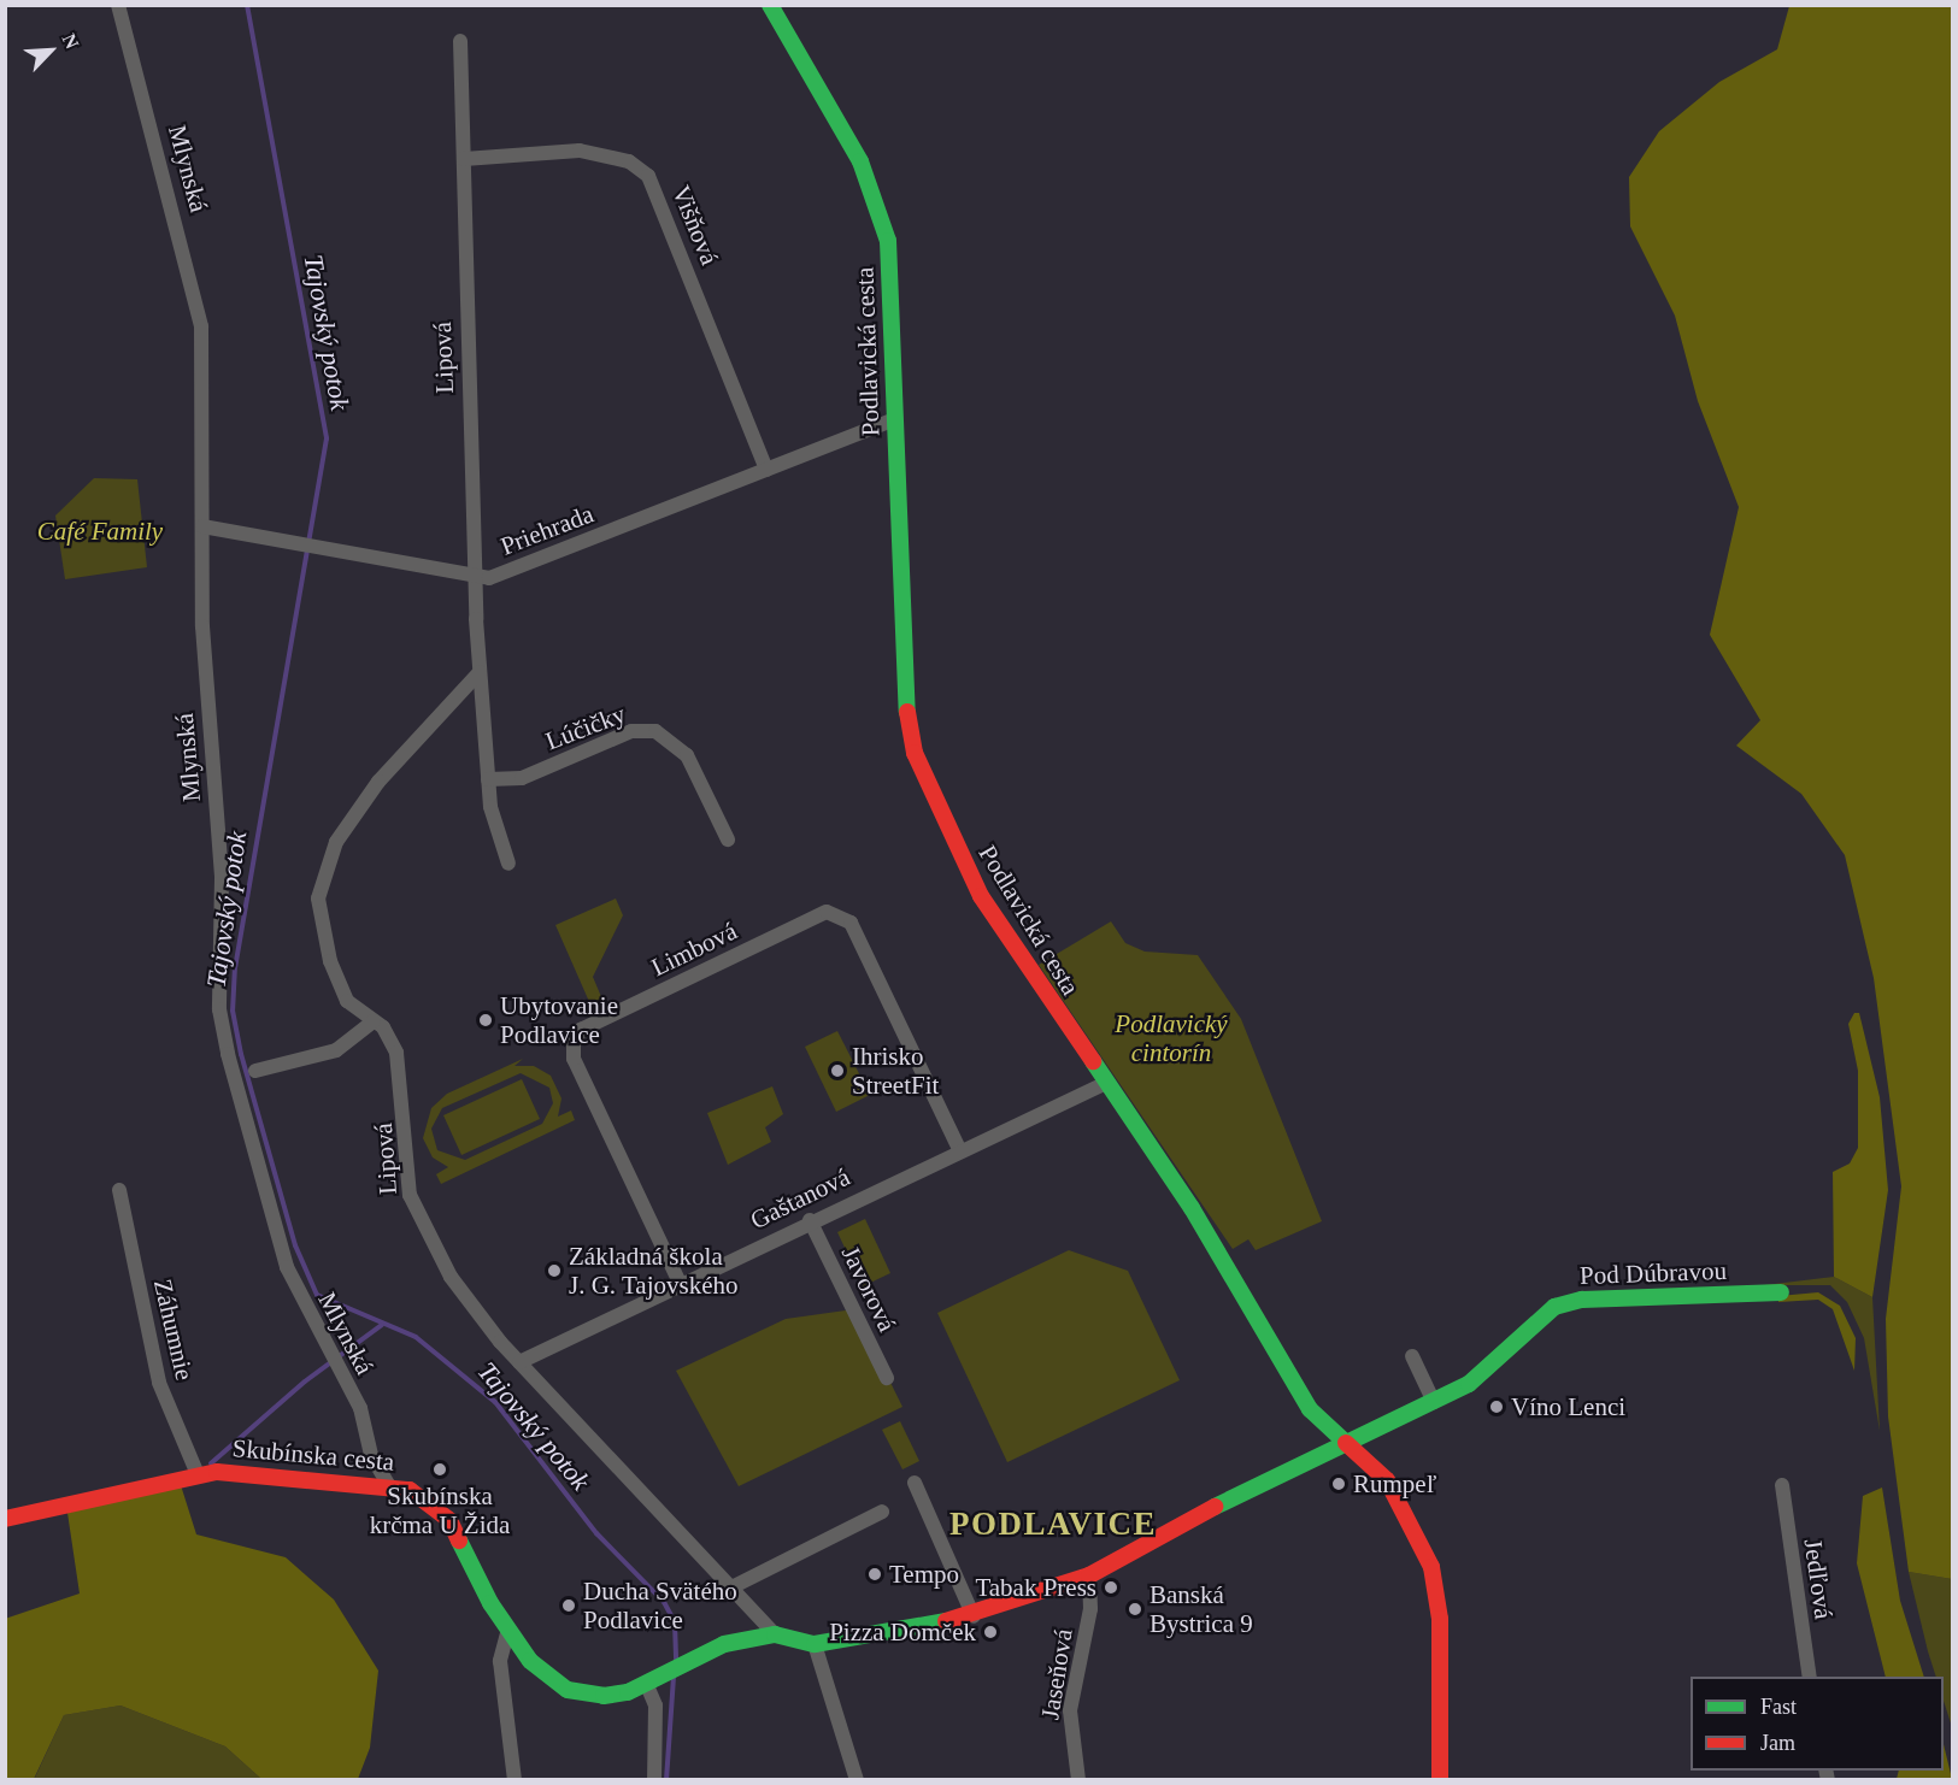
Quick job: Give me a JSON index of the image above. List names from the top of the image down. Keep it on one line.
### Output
{"streets":{"street":["Mlynská","Višňová","Podlavická cesta","Lipová","Priehrada","Lúčičky","Limbová","Gaštanová","Pod Dúbravou","Javorová","Záhumnie","Skubínska cesta","Jedľová","Jaseňová"]},"crossings":[["Mlynská","Priehrada"],["Mlynská","Skubínska cesta"],["Višňová","Lipová"],["Višňová","Priehrada"],["Podlavická cesta","Priehrada"],["Podlavická cesta","Gaštanová"],["Podlavická cesta","Pod Dúbravou"],["Lipová","Priehrada"],["Lipová","Lúčičky"],["Lipová","Gaštanová"],["Lipová","Skubínska cesta"],["Limbová","Gaštanová"],["Gaštanová","Javorová"],["Pod Dúbravou","Jaseňová"],["Záhumnie","Skubínska cesta"]],"districts":["PODLAVICE"],"water":["Tajovský potok"],"parks":["Café Family","Podlavický cintorín"],"places":["Ubytovanie Podlavice","Ihrisko StreetFit","Základná škola J. G. Tajovského","Víno Lenci","Skubínska krčma U Žida","Rumpeľ","Tempo","Tabak Press","Ducha Svätého Podlavice","Banská Bystrica 9","Pizza Domček"],"legend":["Fast","Jam"],"north":"top right"}
